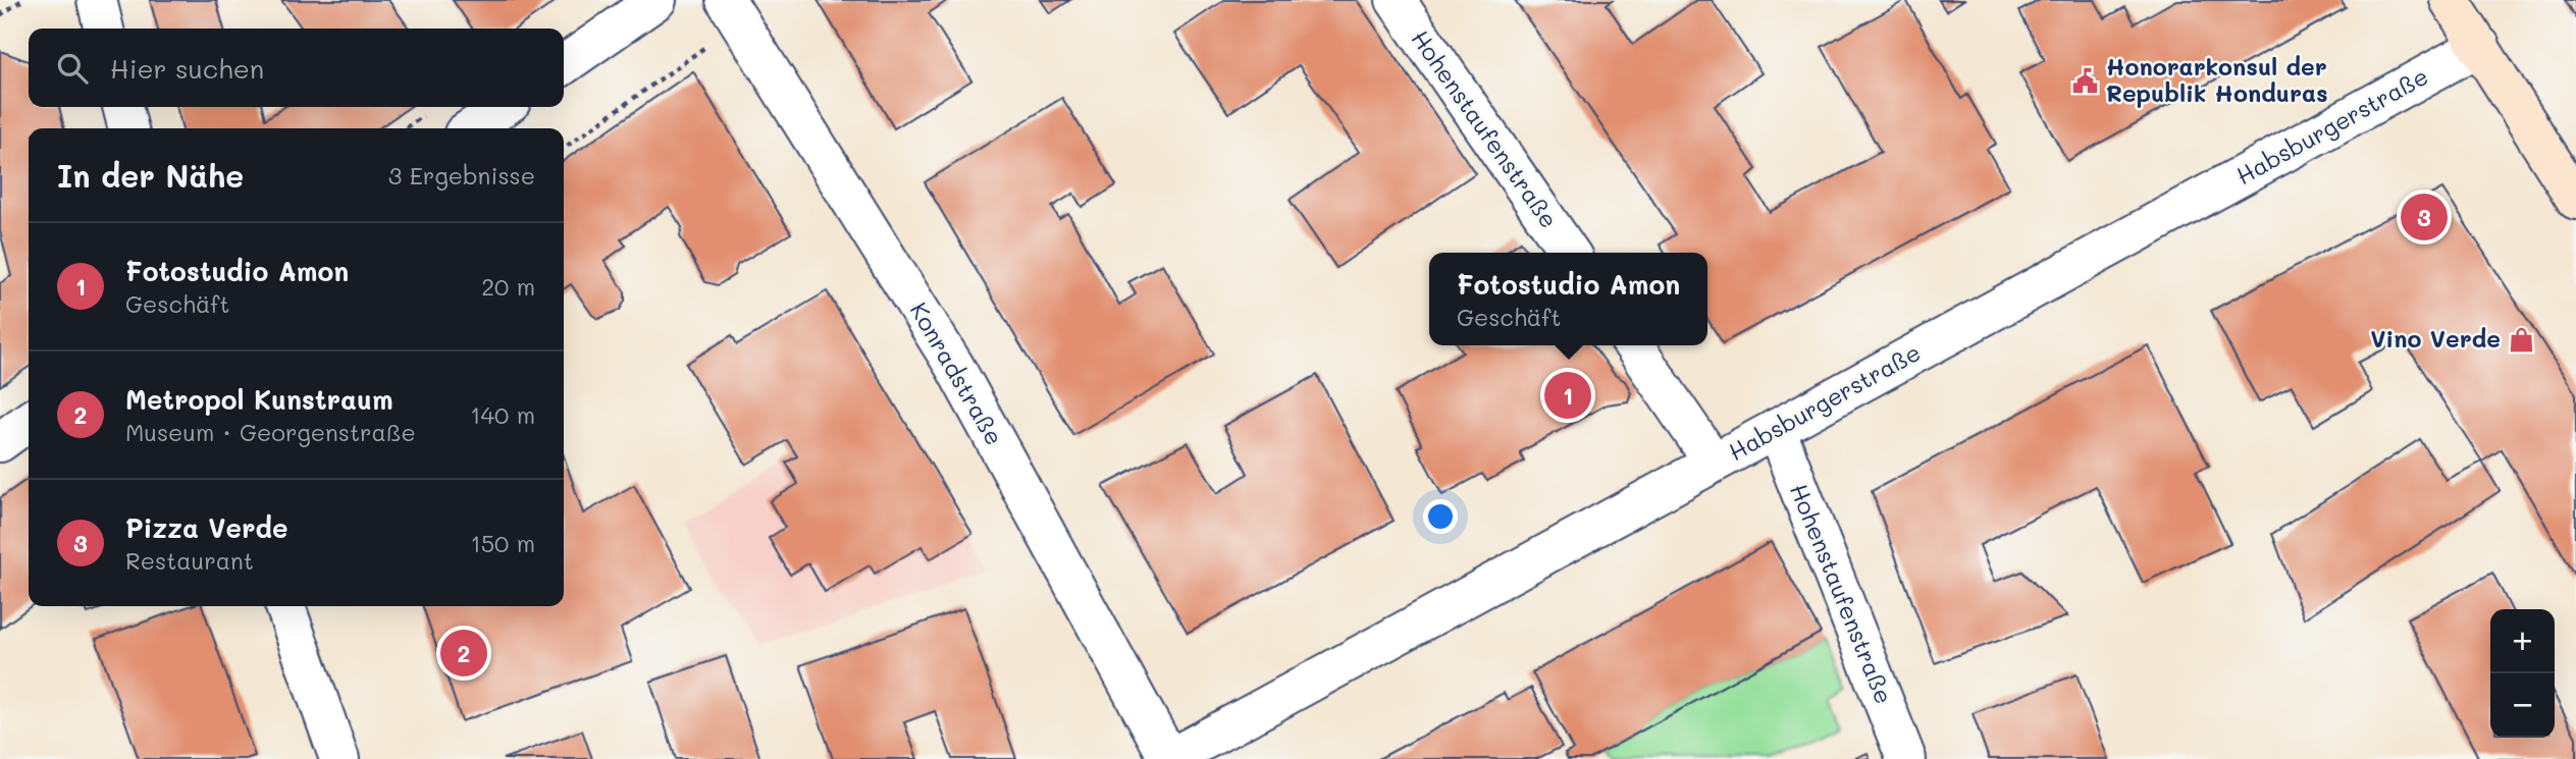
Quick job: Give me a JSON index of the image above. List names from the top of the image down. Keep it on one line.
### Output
{"streets":{"street":["Habsburgerstraße","Hohenstaufenstraße","Konradstraße"]},"crossings":[["Habsburgerstraße","Hohenstaufenstraße"],["Habsburgerstraße","Konradstraße"]],"places":{"public building":["Honorarkonsul der Republik Honduras"],"shop":["Vino Verde"]},"page":{"search":"Hier suchen","heading":["In der Nähe","3 Ergebnisse"],"pins":["3","1","2"],"list":[{"mark":"1","name":"Fotostudio Amon","note":"Geschäft","value":"20 m"},{"mark":"2","name":"Metropol Kunstraum","note":"Museum · Georgenstraße","value":"140 m"},{"mark":"3","name":"Pizza Verde","note":"Restaurant","value":"150 m"}],"popup":["Fotostudio Amon","Geschäft"],"map_buttons":["+","−"]}}
